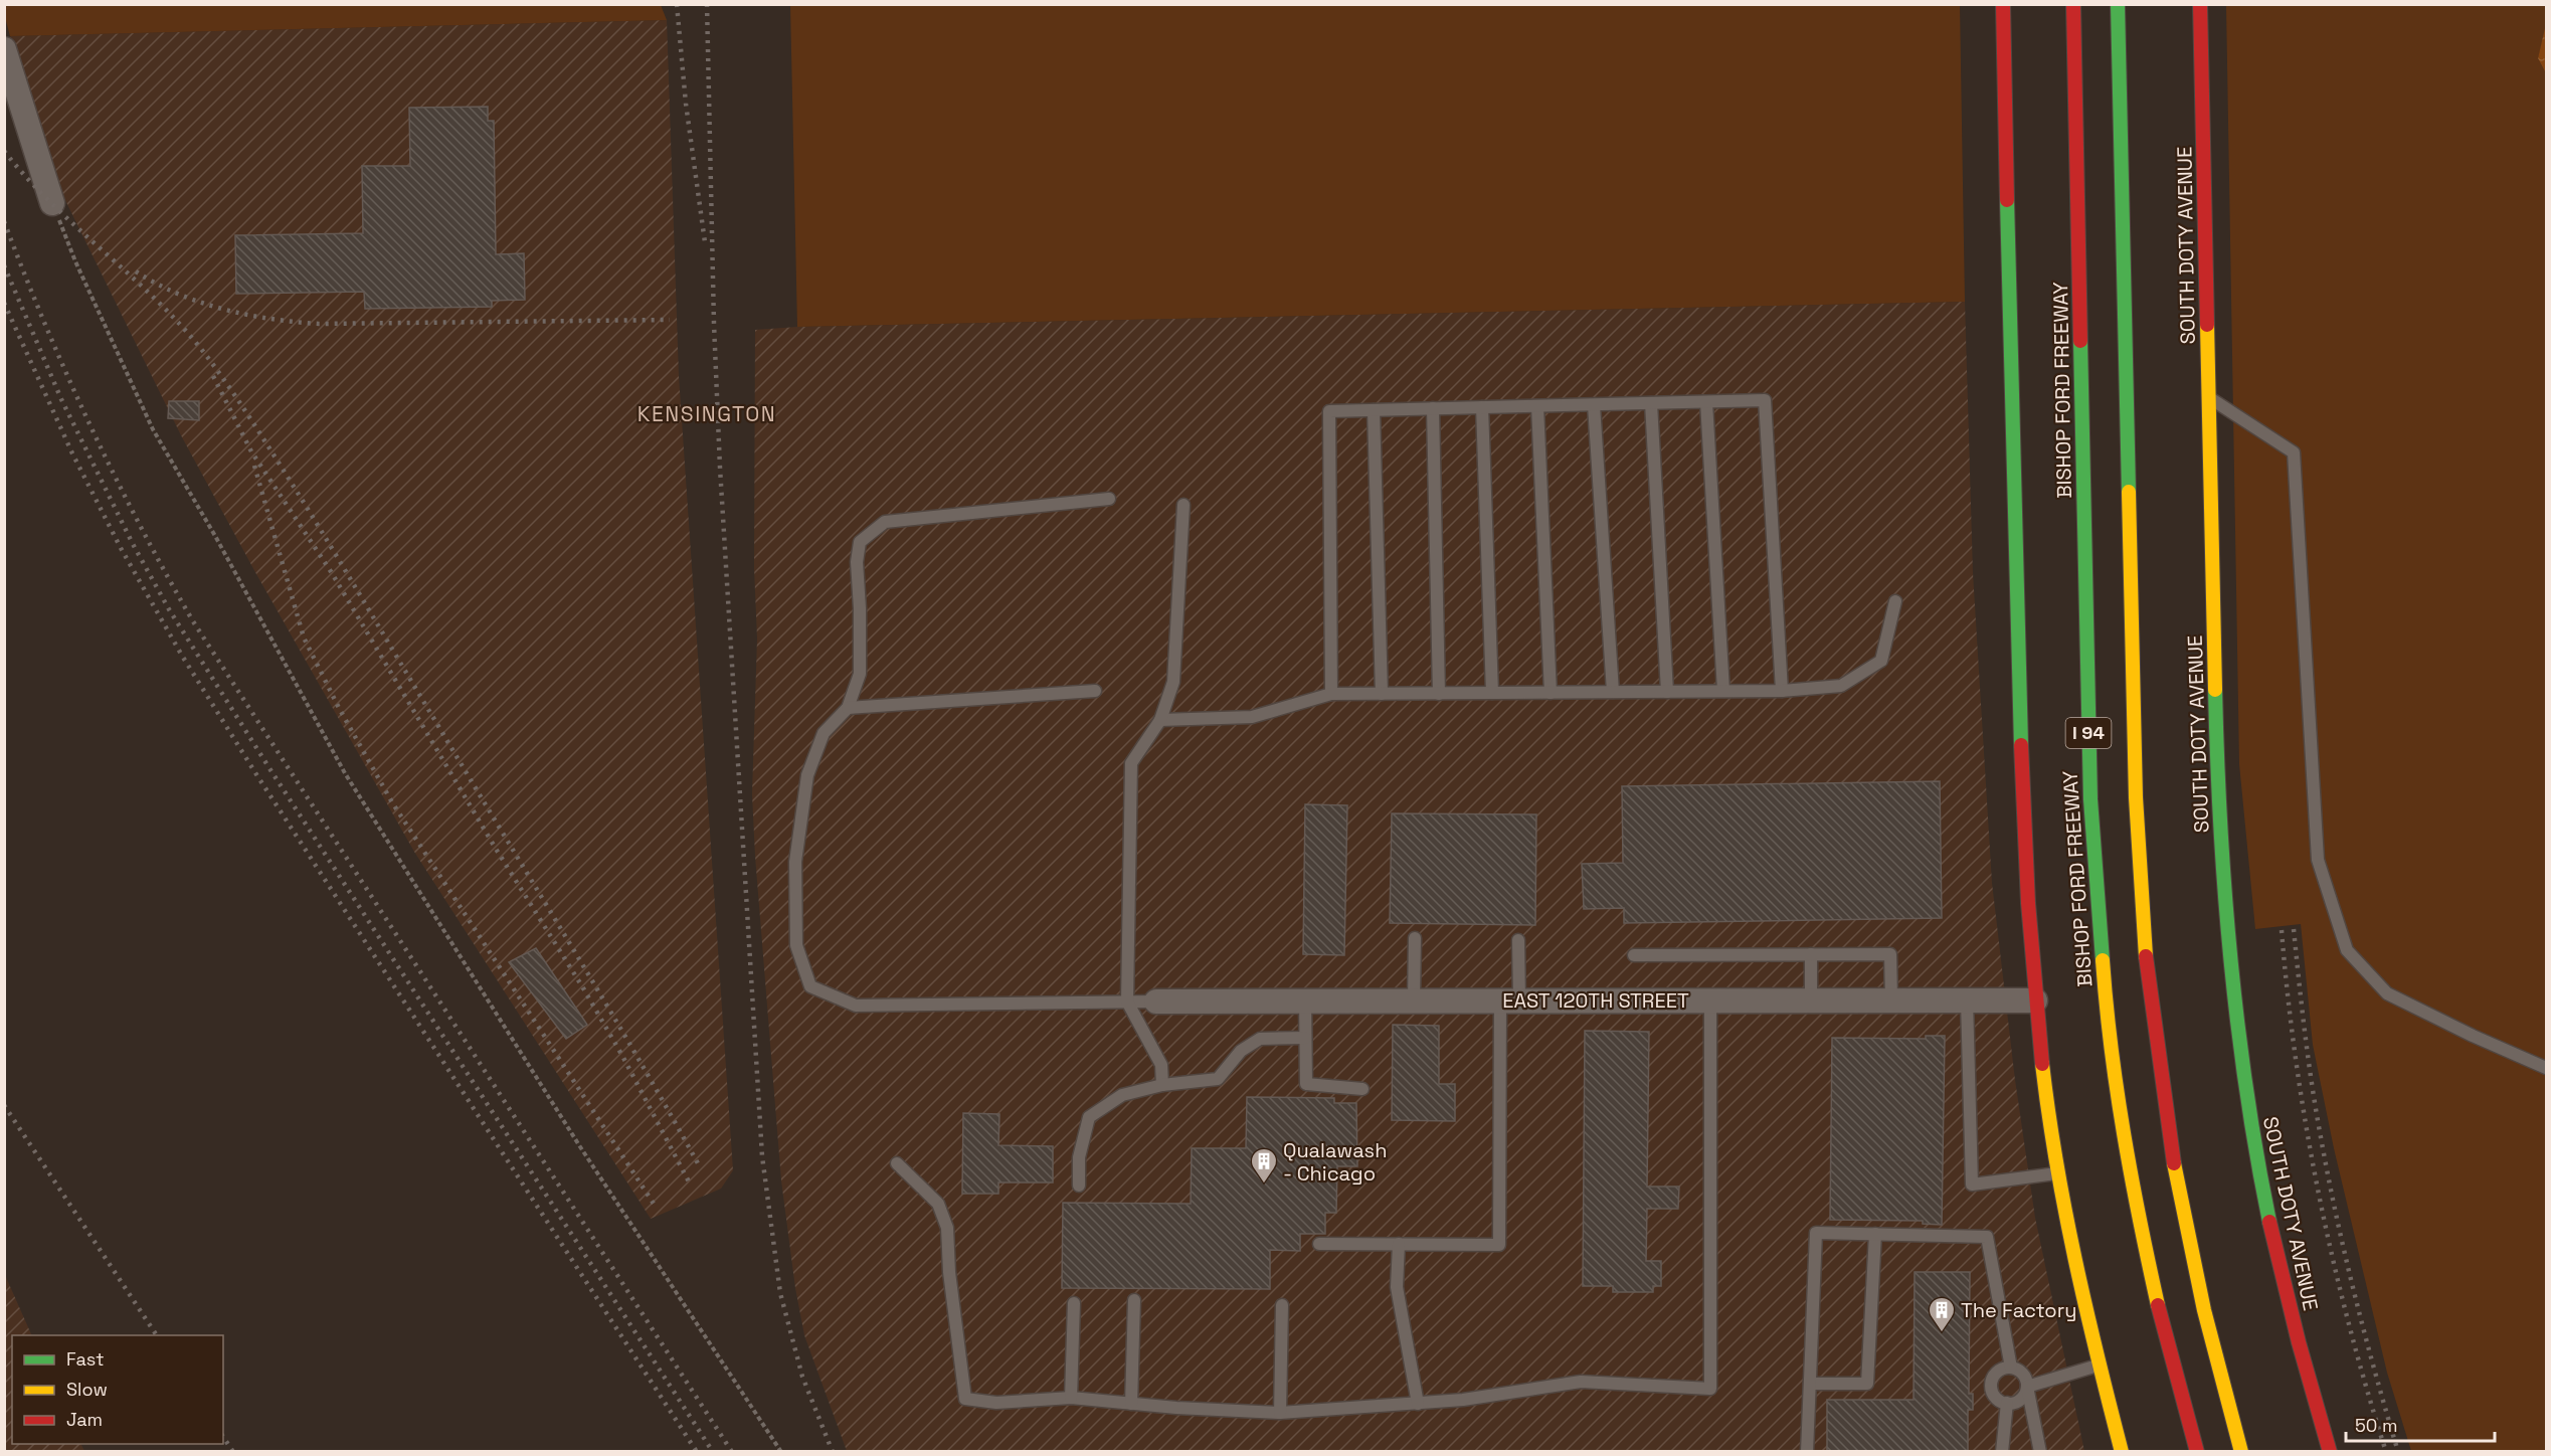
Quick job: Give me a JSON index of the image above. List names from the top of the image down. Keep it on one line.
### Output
{"streets":{"main road":["SOUTH DOTY AVENUE","BISHOP FORD FREEWAY","I 94"],"street":["EAST 120TH STREET"]},"districts":["KENSINGTON"],"places":{"building":["Qualawash - Chicago","The Factory"]},"legend":["Fast","Slow","Jam"],"scale_bar":"50 m"}
